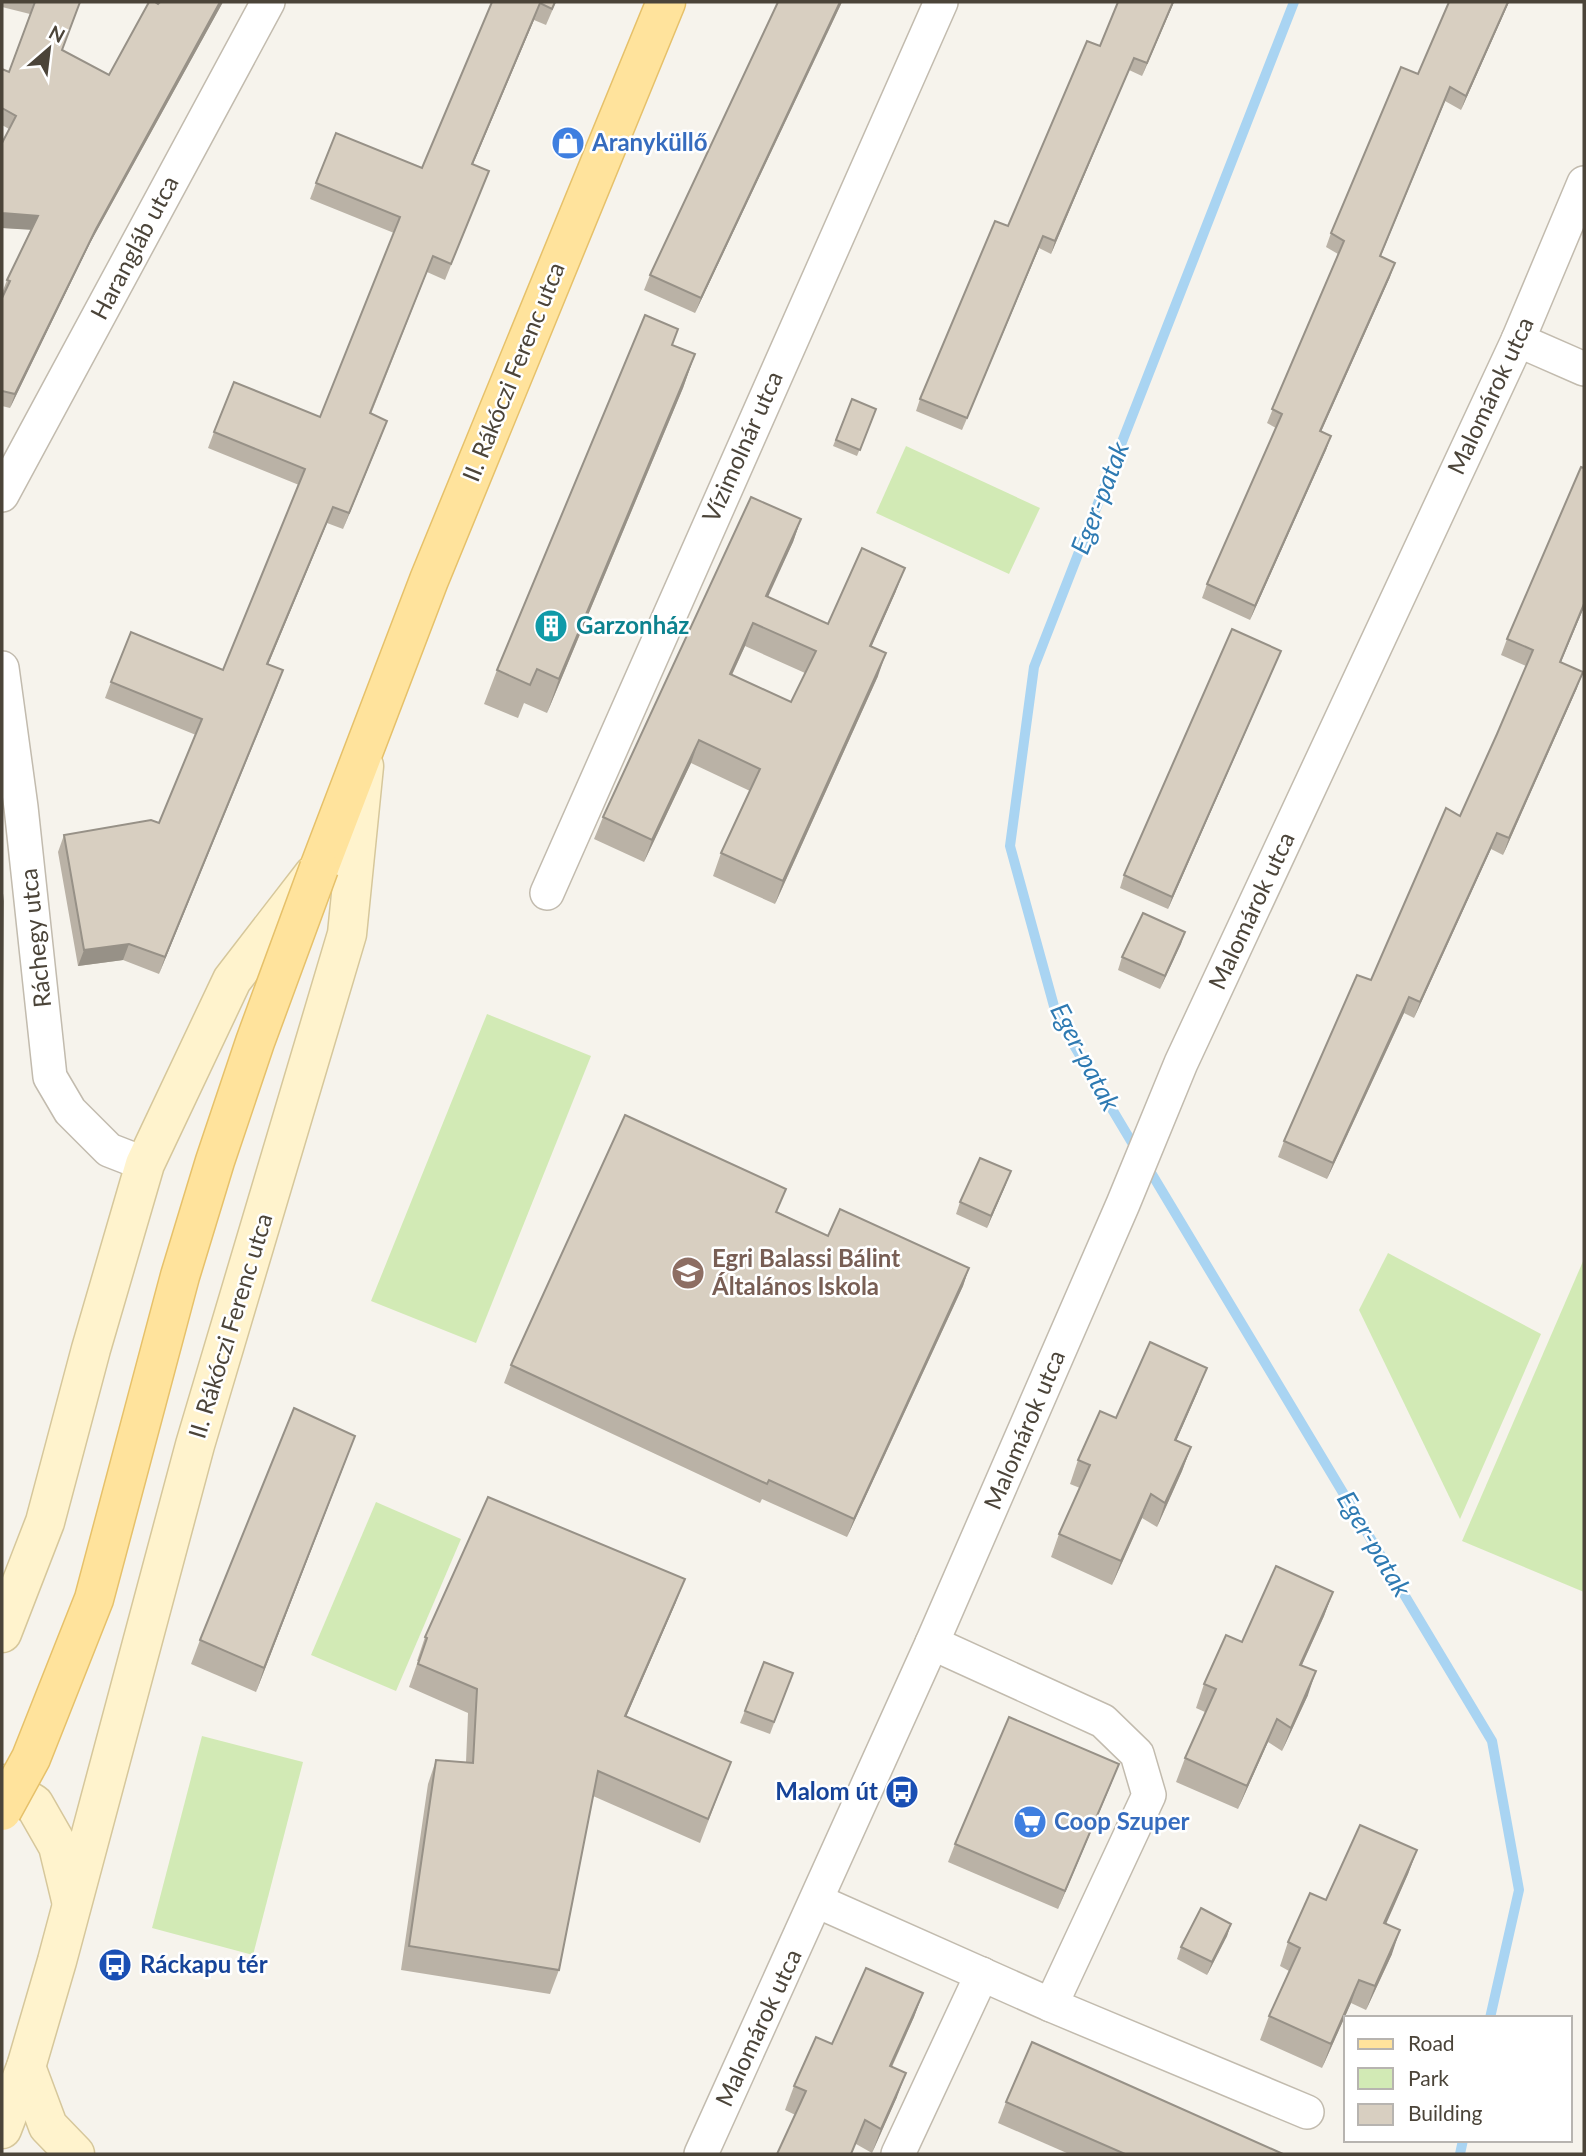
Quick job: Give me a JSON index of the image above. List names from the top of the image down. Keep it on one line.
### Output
{"streets":{"main road":["II. Rákóczi Ferenc utca"],"street":["Harangláb utca","Malomárok utca","Vízimolnár utca","Ráchegy utca"]},"crossings":[["II. Rákóczi Ferenc utca","Ráchegy utca"]],"water":["Eger-patak"],"places":{"shop":["Aranyküllő"],"building":["Garzonház"],"school or university":["Egri Balassi Bálint Általános Iskola"],"bus stop":["Malom út","Ráckapu tér"],"supermarket":["Coop Szuper"]},"legend":["Road","Park","Building"],"north":"top right"}
